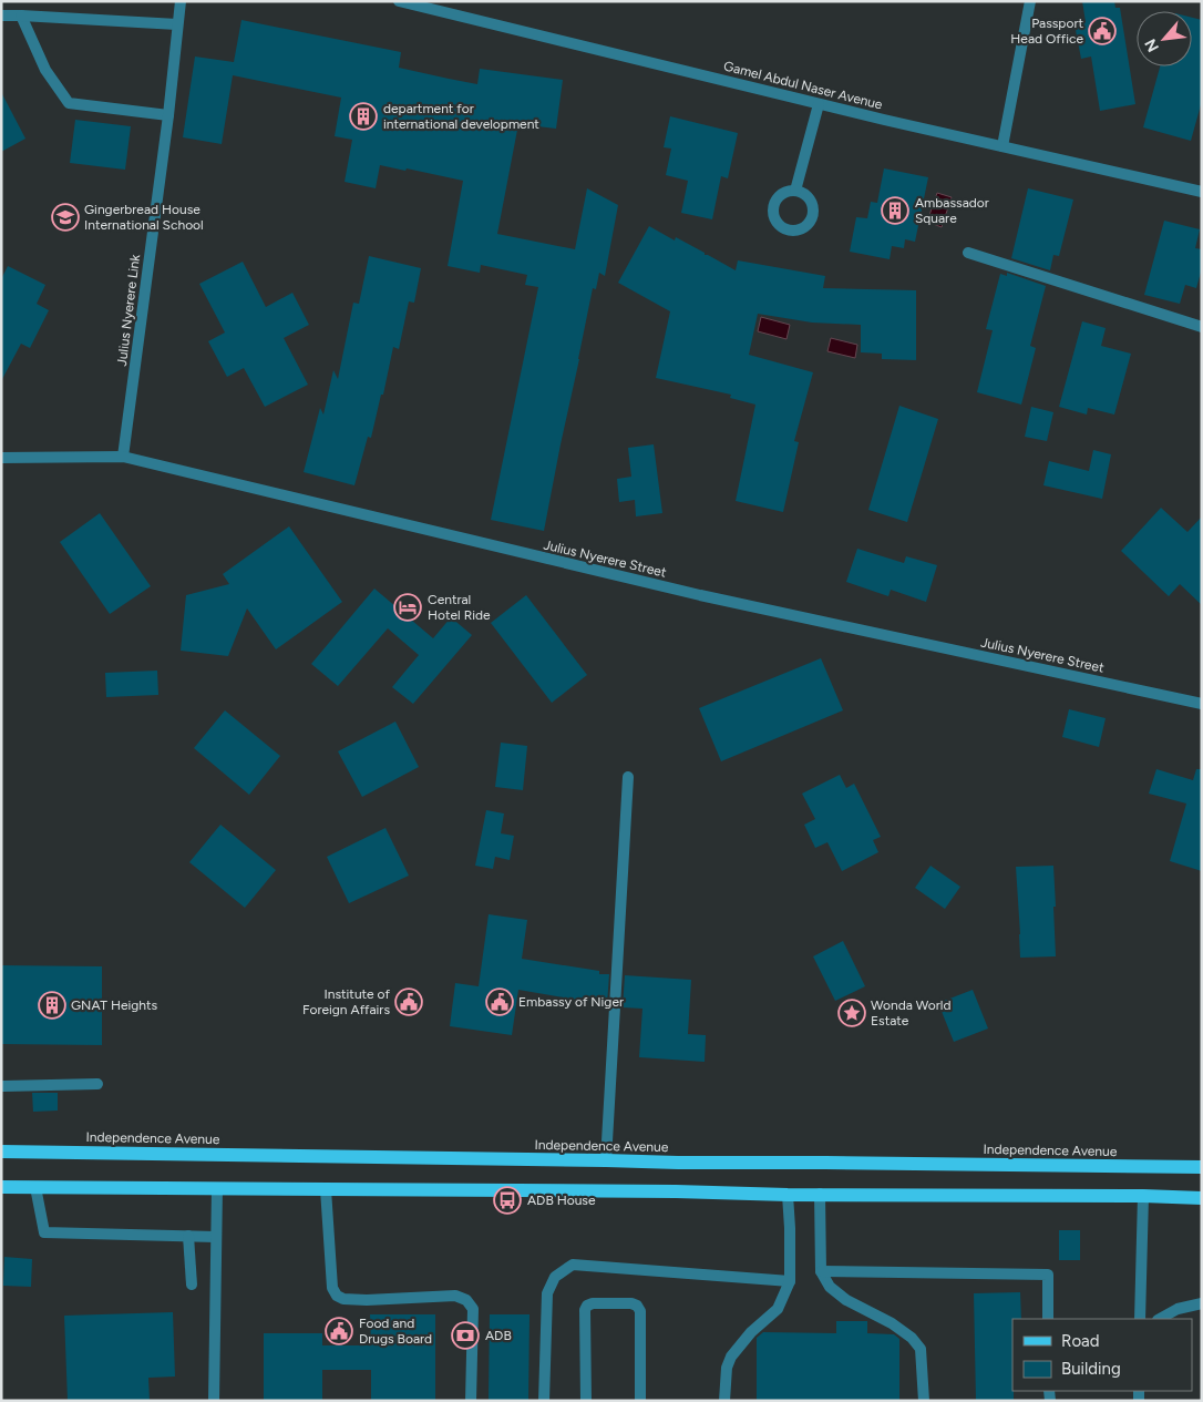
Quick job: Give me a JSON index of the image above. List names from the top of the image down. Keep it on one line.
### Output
{"streets":{"main road":["Independence Avenue"],"street":["Gamel Abdul Naser Avenue","Julius Nyerere Link","Julius Nyerere Street"]},"crossings":[["Julius Nyerere Link","Julius Nyerere Street"]],"places":{"public building":["Passport Head Office","Institute of Foreign Affairs","Embassy of Niger","Food and Drugs Board"],"building":["department for international development","Ambassador Square","GNAT Heights"],"school or university":["Gingerbread House International School"],"hotel":["Central Hotel Ride"],"place":["Wonda World Estate"],"bus stop":["ADB House"],"bank":["ADB"]},"legend":["Road","Building"],"north":"bottom left"}
